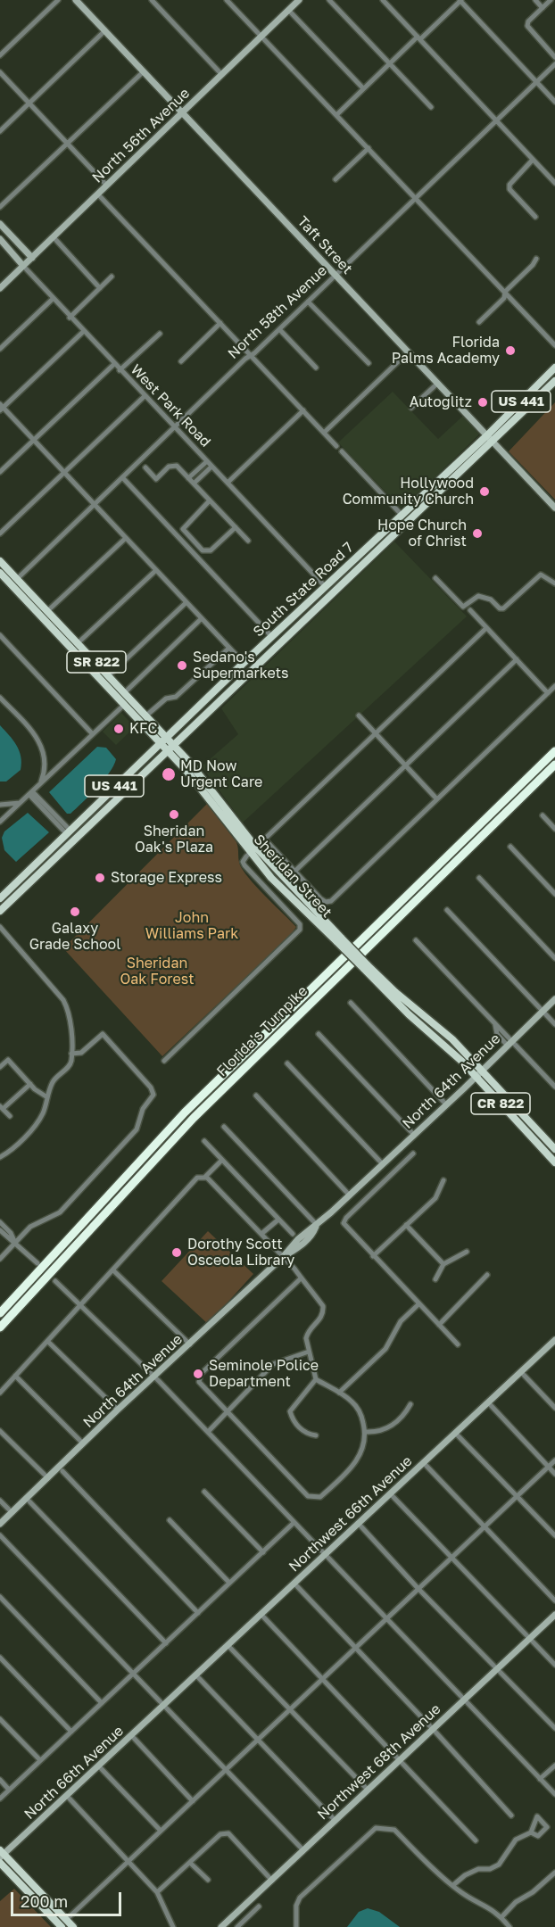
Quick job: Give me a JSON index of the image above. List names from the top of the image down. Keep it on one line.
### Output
{"streets":{"highway":["Florida's Turnpike"],"main road":["US 441","South State Road 7","SR 822","Sheridan Street","CR 822"],"street":["North 56th Avenue","Taft Street","North 58th Avenue","West Park Road","North 64th Avenue","Northwest 66th Avenue","Northwest 68th Avenue","North 66th Avenue"]},"crossings":[["North 56th Avenue","Taft Street"],["North 56th Avenue","West Park Road"],["Taft Street","North 58th Avenue"],["Taft Street","South State Road 7"],["North 58th Avenue","West Park Road"],["North 58th Avenue","Sheridan Street"],["West Park Road","South State Road 7"],["South State Road 7","Sheridan Street"],["Sheridan Street","North 64th Avenue"],["Northwest 66th Avenue","North 66th Avenue"]],"parks":["John Williams Park","Sheridan Oak Forest"],"places":["Florida Palms Academy","Autoglitz","Hollywood Community Church","Hope Church of Christ","Sedano's Supermarkets","KFC","MD Now Urgent Care","Sheridan Oak's Plaza","Storage Express","Galaxy Grade School","Dorothy Scott Osceola Library","Seminole Police Department"],"scale_bar":"200 m"}
